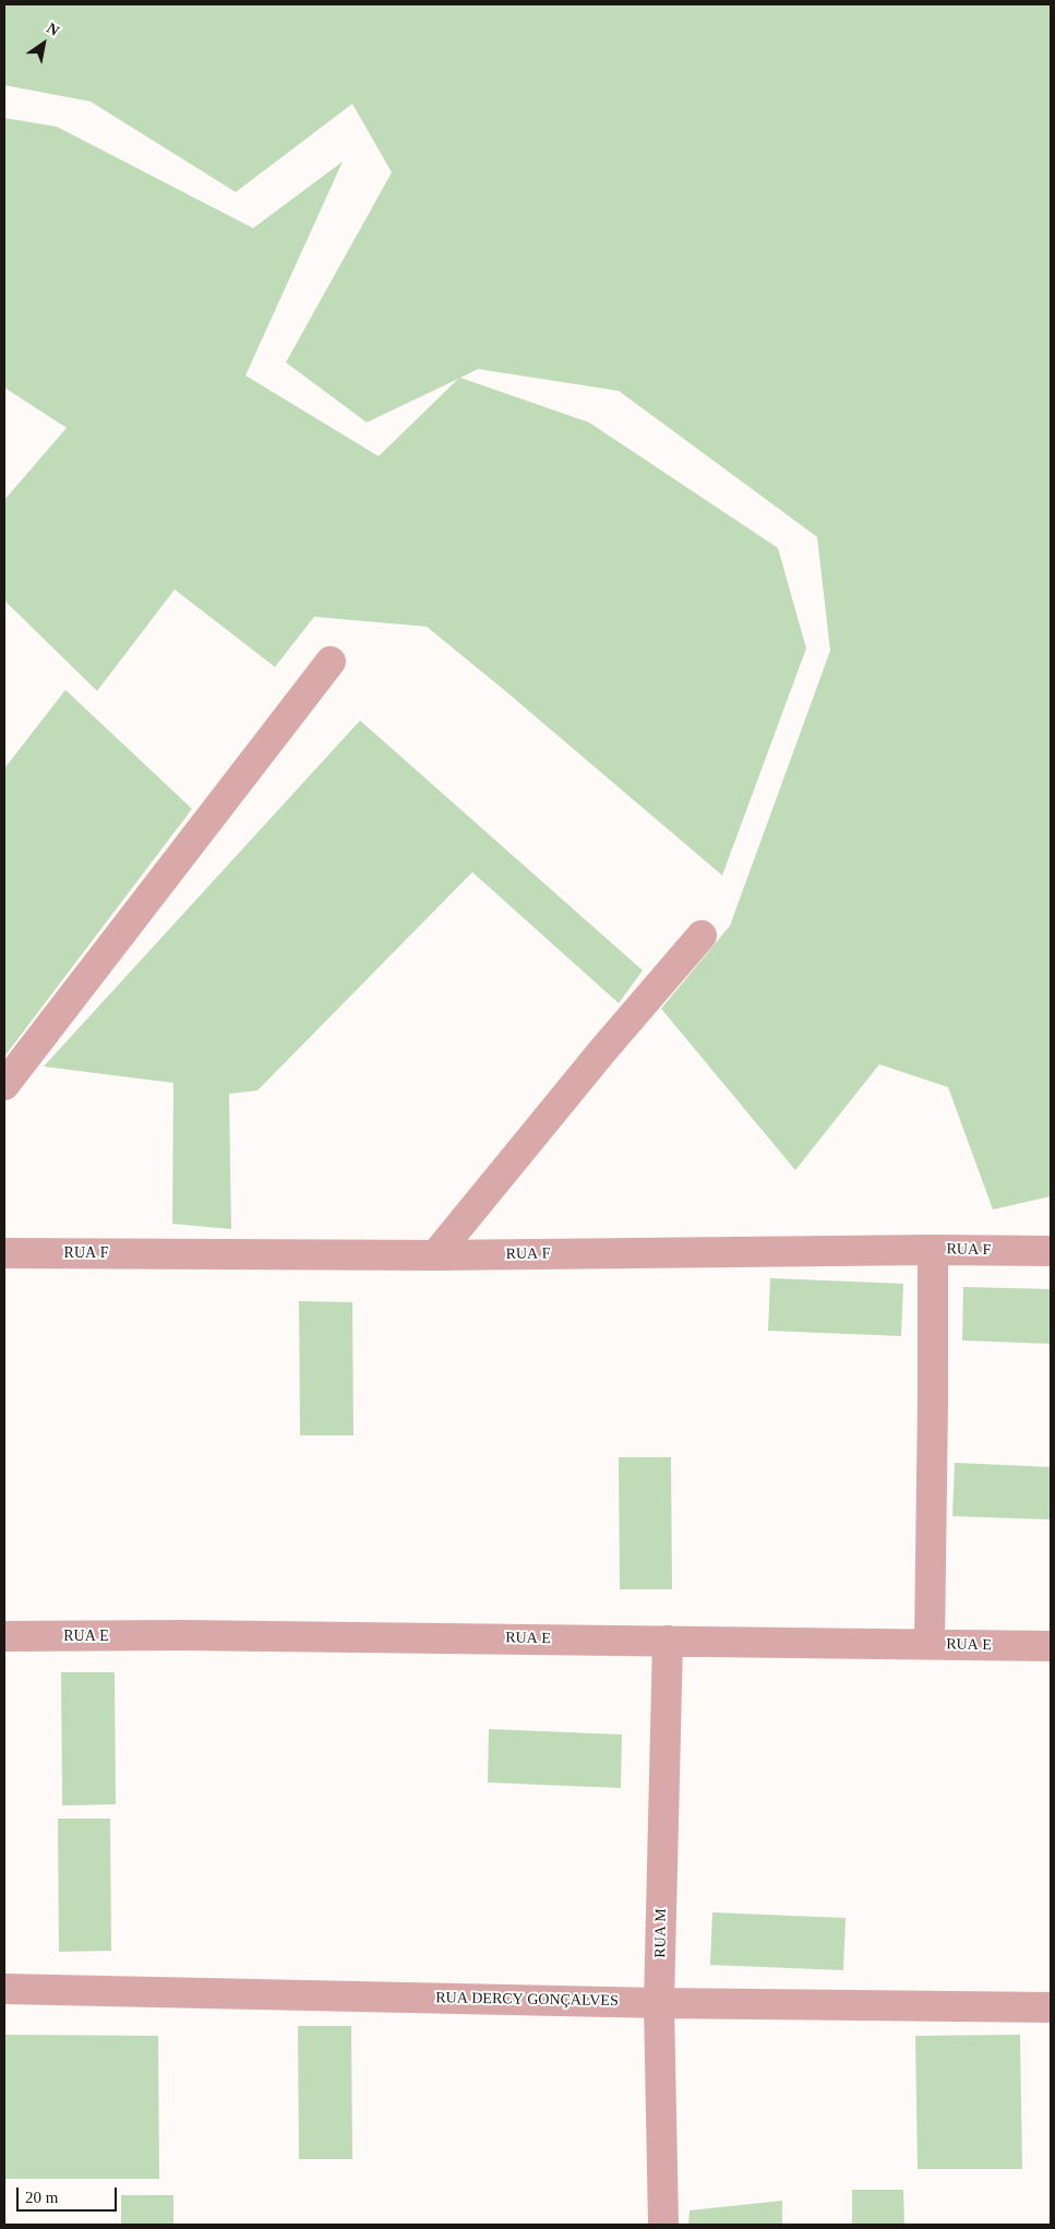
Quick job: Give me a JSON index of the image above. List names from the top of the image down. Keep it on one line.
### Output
{"streets":{"street":["RUA F","RUA E","RUA M","RUA DERCY GONÇALVES"]},"crossings":[["RUA E","RUA M"],["RUA M","RUA DERCY GONÇALVES"]],"scale_bar":"20 m","north":"top right"}
